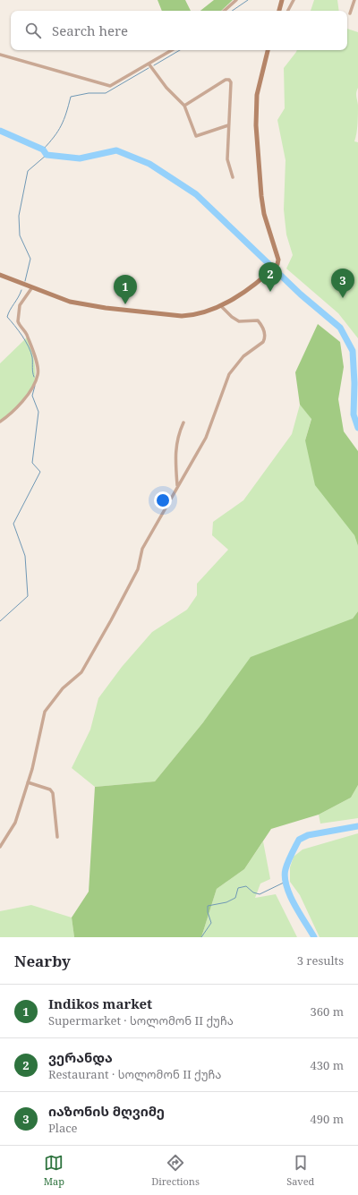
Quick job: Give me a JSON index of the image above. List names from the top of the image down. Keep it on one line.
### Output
{"page":{"search":"Search here","pins":["2","3","1"],"heading":["Nearby","3 results"],"list":[{"mark":"1","name":"Indikos market","note":"Supermarket · სოლომონ II ქუჩა","value":"360 m"},{"mark":"2","name":"ვერანდა","note":"Restaurant · სოლომონ II ქუჩა","value":"430 m"},{"mark":"3","name":"იაზონის მღვიმე","note":"Place","value":"490 m"}],"nav":["Map","Directions","Saved"]}}
